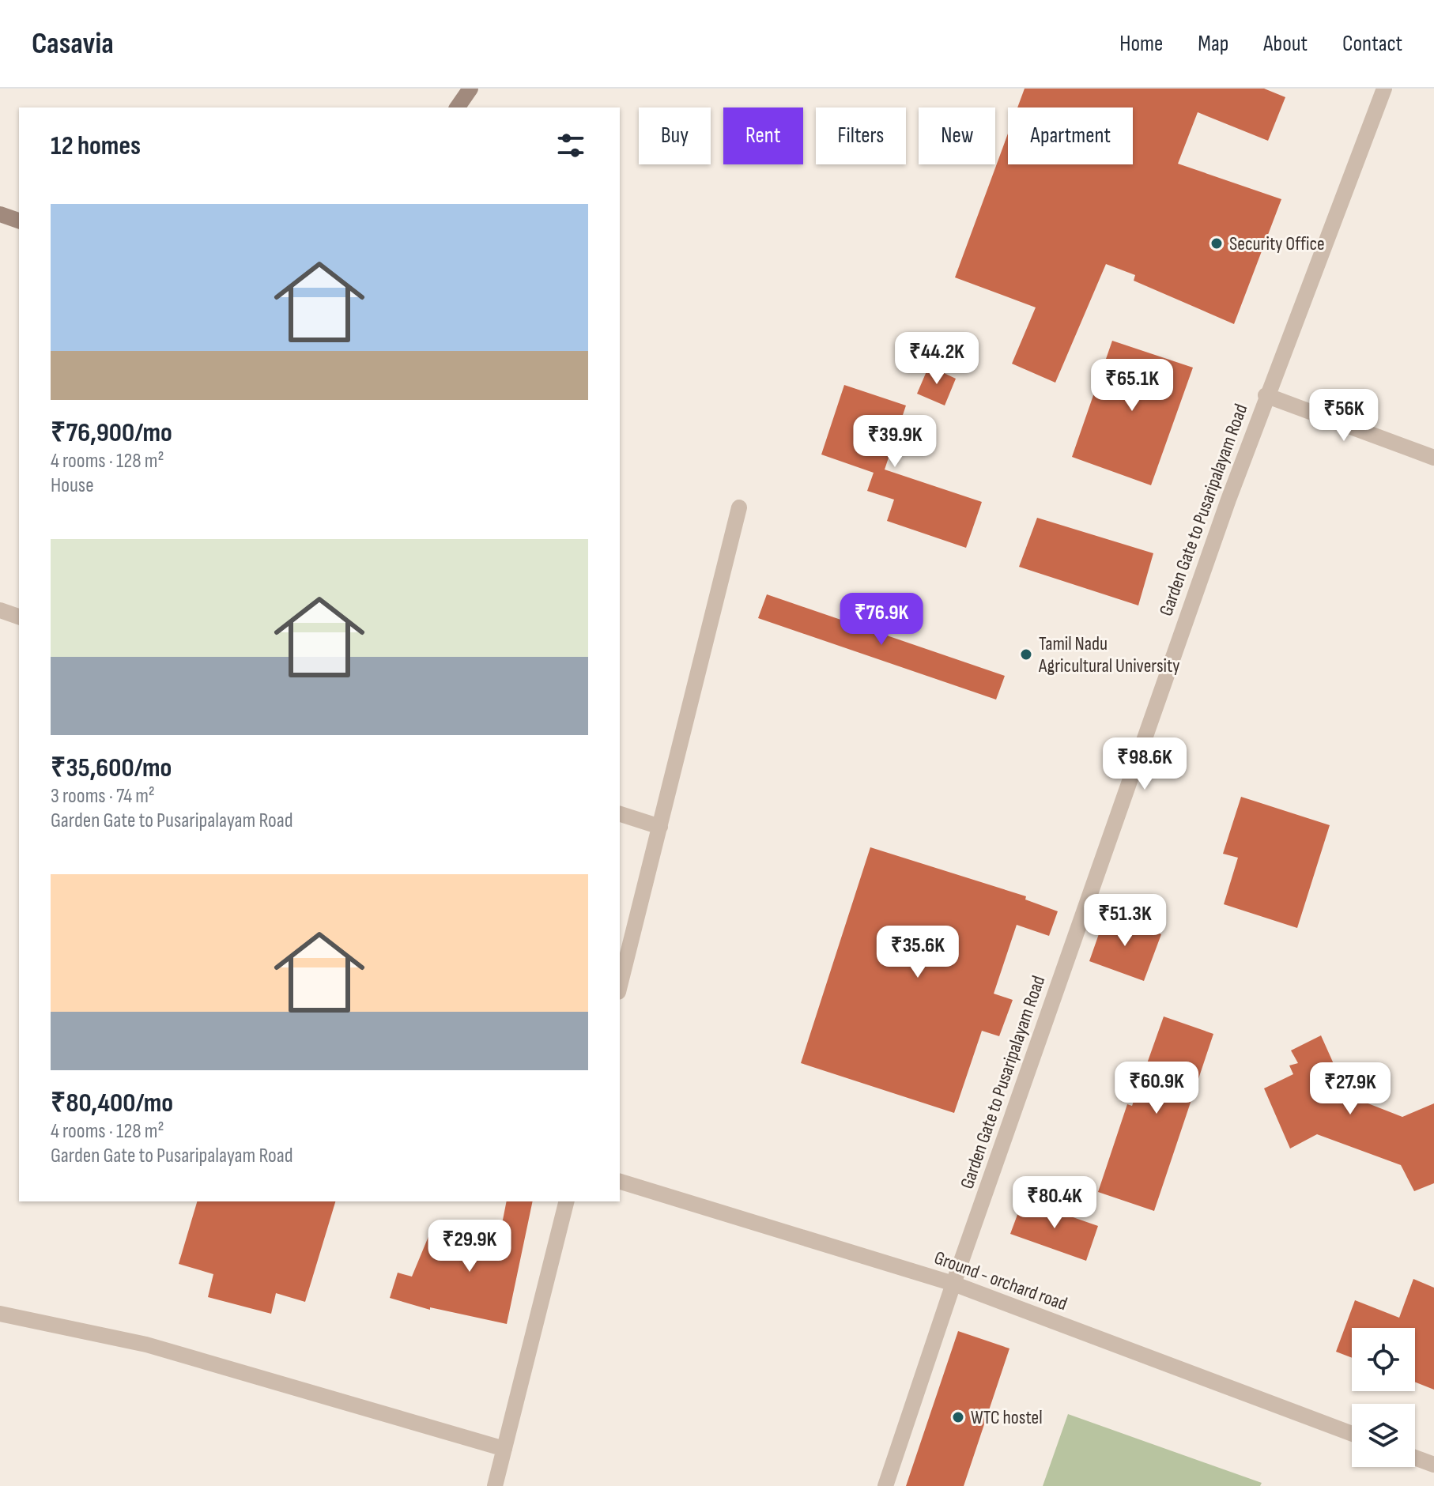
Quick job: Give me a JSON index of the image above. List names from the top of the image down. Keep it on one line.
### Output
{"streets":{"street":["Garden Gate to Pusaripalayam Road","Ground - orchard road"]},"crossings":[["Garden Gate to Pusaripalayam Road","Ground - orchard road"]],"places":["Security Office","Tamil Nadu Agricultural University","WTC hostel"],"page":{"header":"Casavia","nav":["Home","Map","About","Contact"],"chip":["Buy","Rent","Filters","New","Apartment"],"heading":"12 homes","list":[{"name":"₹76,900/mo","note":"4 rooms · 128 m² · House"},{"name":"₹35,600/mo","note":"3 rooms · 74 m² · Garden Gate to Pusaripalayam Road"},{"name":"₹80,400/mo","note":"4 rooms · 128 m² · Garden Gate to Pusaripalayam Road"}],"price":["₹44.2K","₹65.1K","₹56K","₹39.9K","₹76.9K","₹98.6K","₹51.3K","₹35.6K","₹60.9K","₹27.9K","₹80.4K","₹29.9K"]}}
